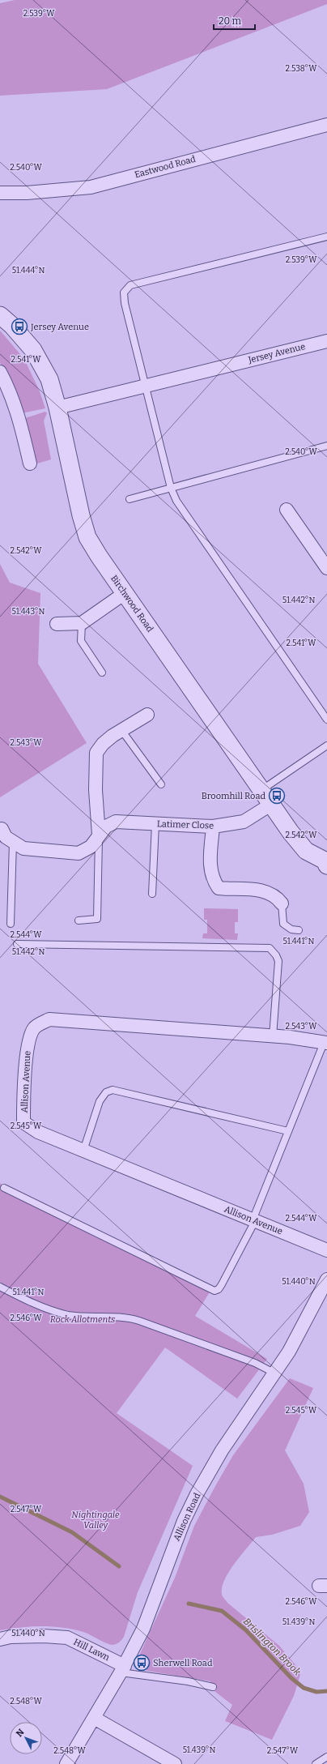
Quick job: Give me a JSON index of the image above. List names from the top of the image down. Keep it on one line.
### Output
{"streets":{"street":["Eastwood Road","Jersey Avenue","Birchwood Road","Latimer Close","Allison Avenue","Allison Road","Hill Lawn"]},"crossings":[["Jersey Avenue","Birchwood Road"],["Birchwood Road","Latimer Close"],["Allison Road","Hill Lawn"]],"water":["Brislington Brook"],"parks":["Rock Allotments","Nightingale Valley"],"places":{"bus stop":["Jersey Avenue","Broomhill Road","Sherwell Road"]},"scale_bar":"20 m","north":"top left","coordinates":["2.539°W","2.538°W","2.540°W","51.444°N","2.541°W","2.542°W","51.442°N","51.443°N","2.543°W","2.544°W","51.441°N","2.545°W","51.440°N","2.546°W","2.547°W","51.439°N","2.548°W"]}
